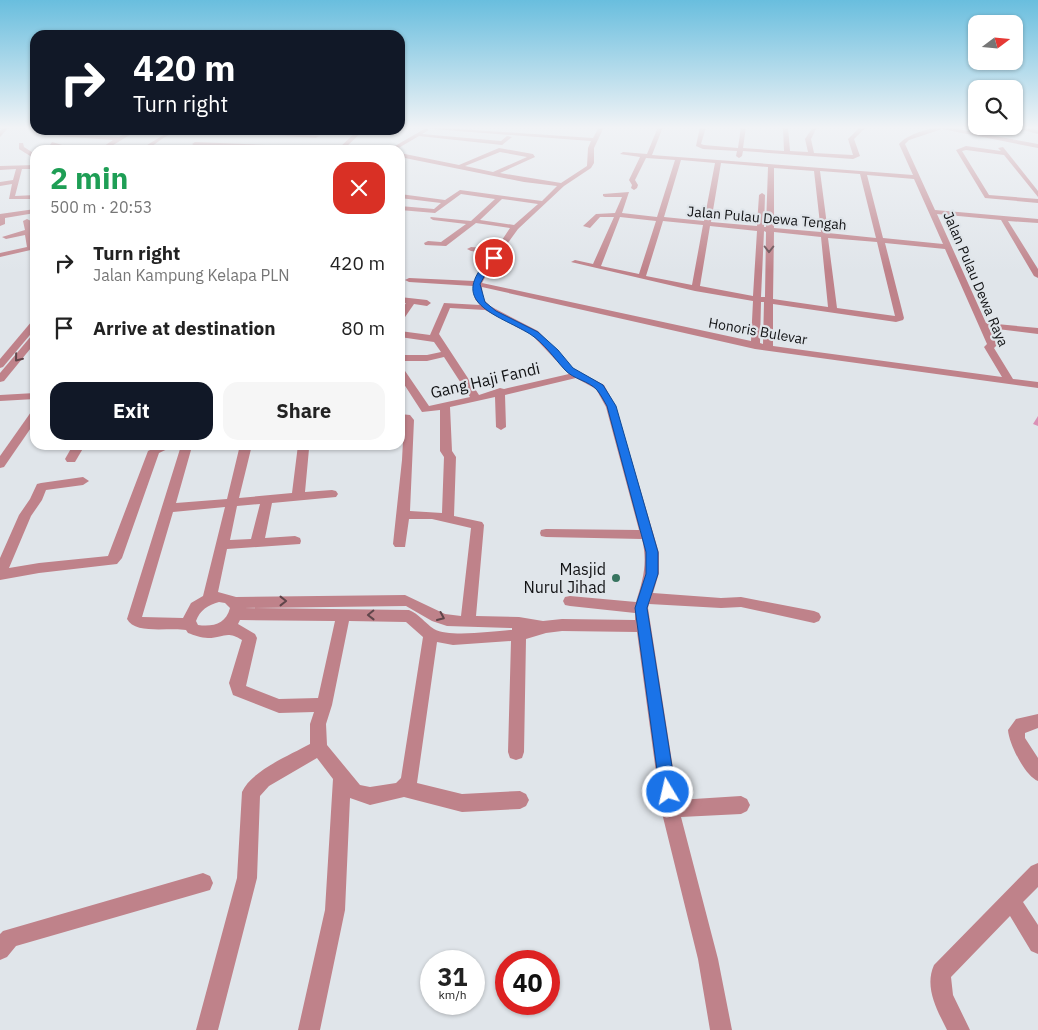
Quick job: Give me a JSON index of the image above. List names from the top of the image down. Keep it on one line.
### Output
{"streets":{"street":["Jalan Pulau Dewa Tengah","Jalan Pulau Dewa Raya","Honoris Bulevar","Gang Haji Fandi"]},"crossings":[["Jalan Pulau Dewa Tengah","Jalan Pulau Dewa Raya"],["Jalan Pulau Dewa Raya","Honoris Bulevar"]],"places":["Masjid Nurul Jihad"],"north":"right","page":{"turn":["420 m","Turn right"],"heading":["2 min","500 m · 20:53"],"list":[{"name":"Turn right","note":"Jalan Kampung Kelapa PLN","value":"420 m"},{"name":"Arrive at destination","value":"80 m"}],"buttons":["Exit","Share"],"speed":"31 km/h","limit":"40"}}
